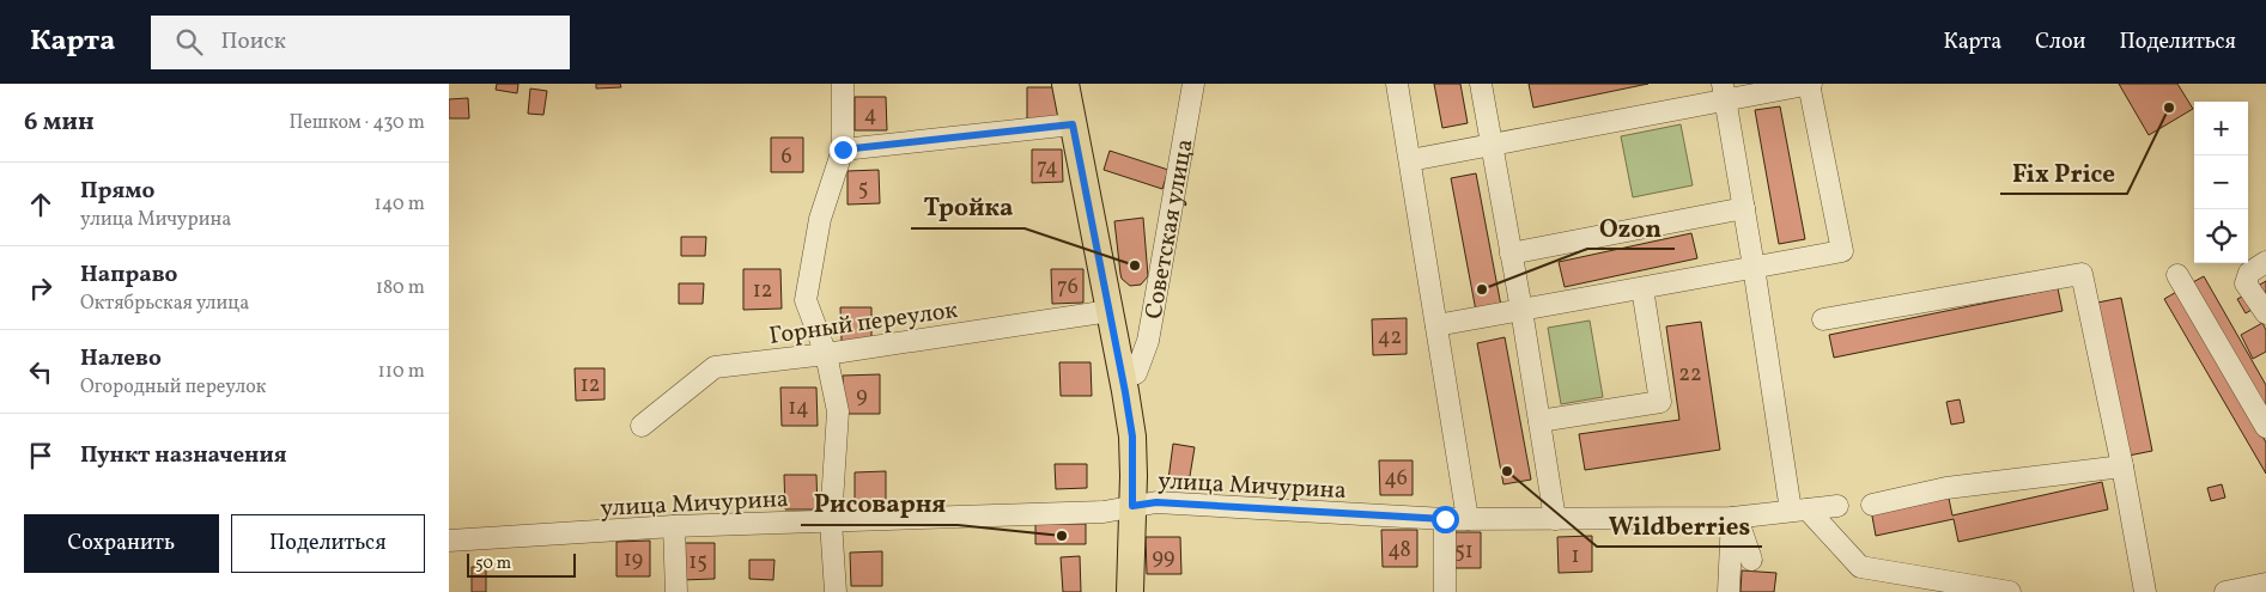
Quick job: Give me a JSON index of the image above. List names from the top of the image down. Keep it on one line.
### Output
{"streets":{"street":["Советская улица","Горный переулок","улица Мичурина"]},"places":["Fix Price","Тройка","Ozon","Wildberries","Рисоварня"],"house_numbers":["4","6","74","5","76","12","42","22","12","9","14","46","48","51","1","99","19","15"],"scale_bar":"50 m","page":{"header":"Карта","search":"Поиск","nav":["Карта","Слои","Поделиться"],"heading":["6 мин","Пешком · 430 m"],"map_buttons":["+","−"],"list":[["Прямо","улица Мичурина","140 m"],["Направо","Октябрьская улица","180 m"],["Налево","Огородный переулок","110 m"],"Пункт назначения"],"buttons":["Сохранить","Поделиться"],"scale":"50 m"}}
